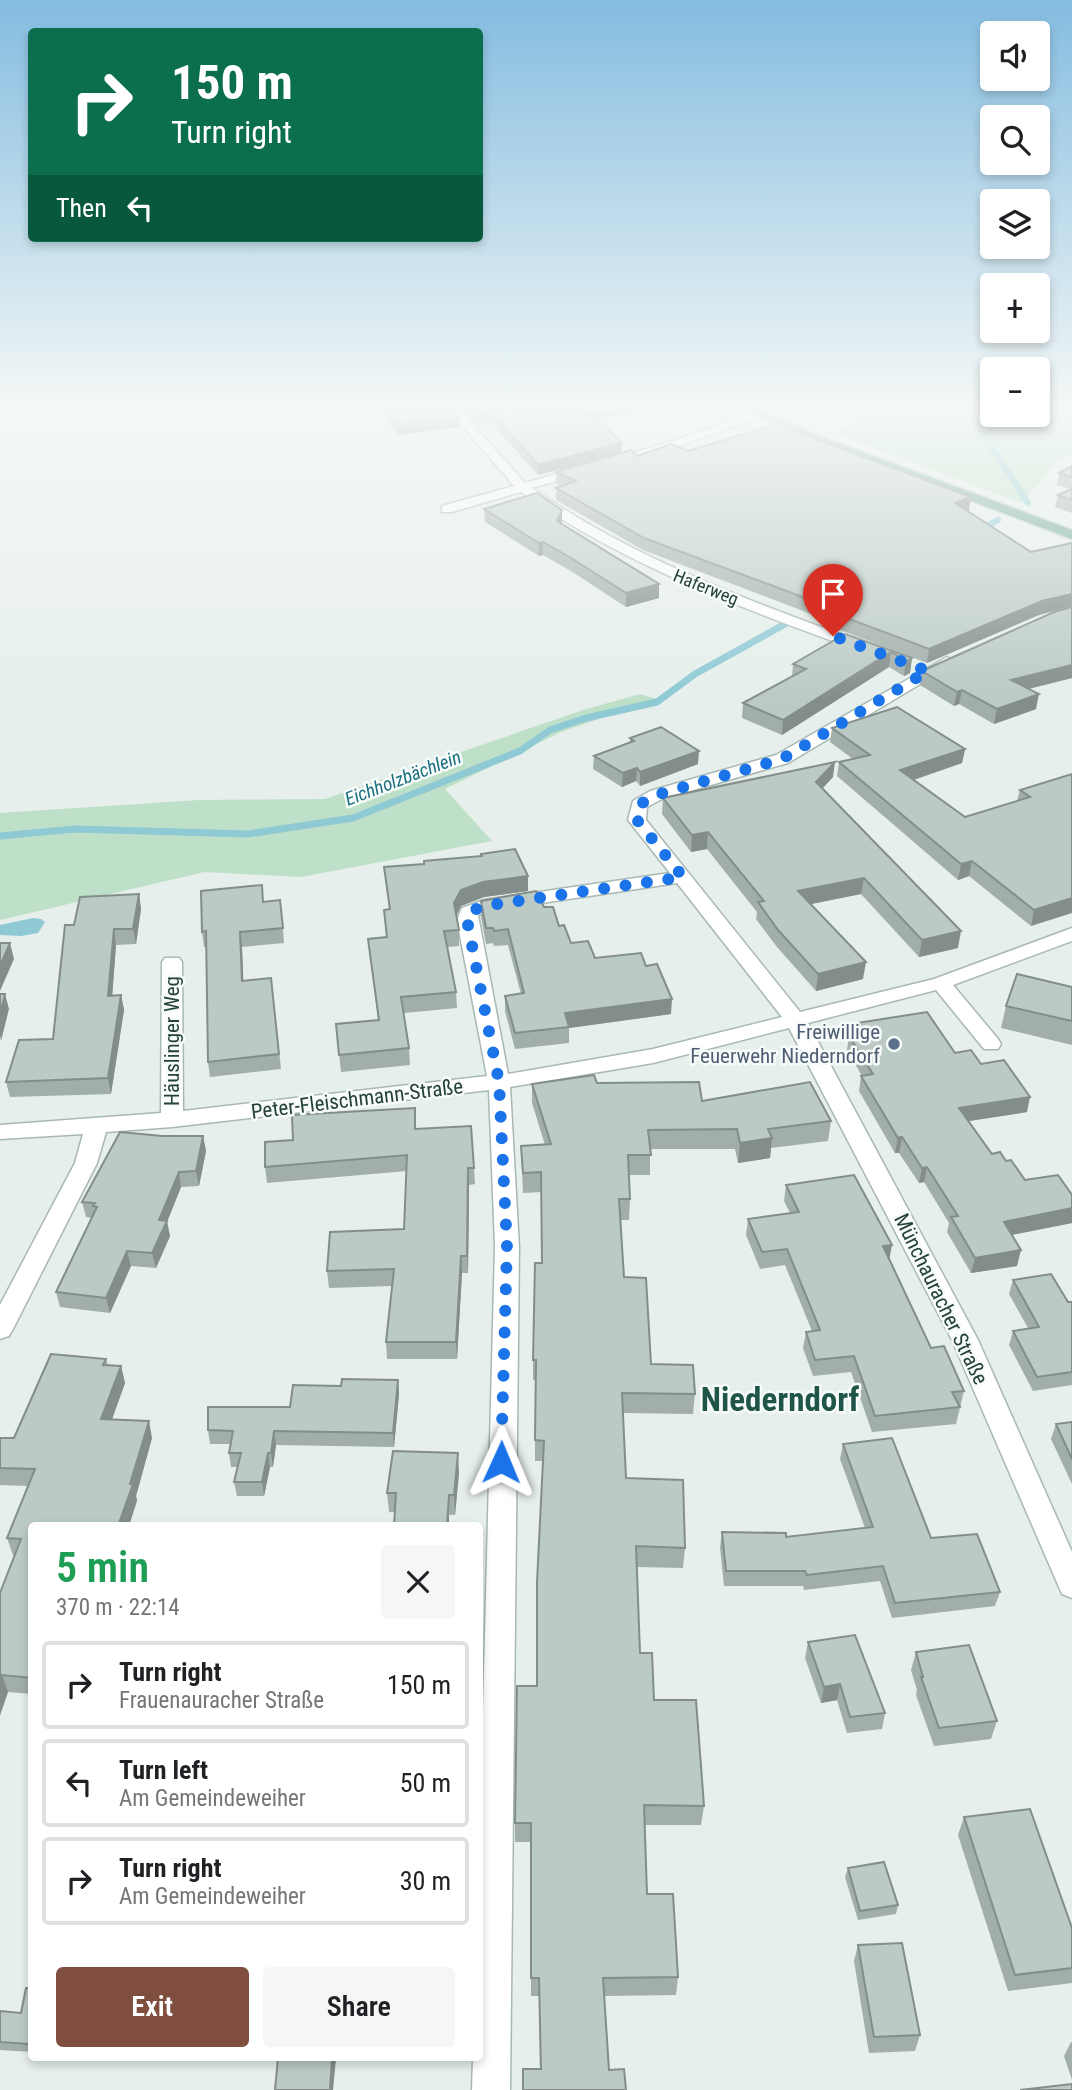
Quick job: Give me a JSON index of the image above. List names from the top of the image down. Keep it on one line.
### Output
{"streets":{"street":["Haferweg","Häuslinger Weg","Peter-Fleischmann-Straße","Münchauracher Straße"]},"crossings":[["Häuslinger Weg","Peter-Fleischmann-Straße"],["Peter-Fleischmann-Straße","Münchauracher Straße"]],"districts":["Niederndorf"],"water":["Eichholzbächlein"],"places":["Freiwillige Feuerwehr Niederndorf"],"page":{"map_buttons":["+","−"],"turn":["150 m","Turn right"],"then":"Then","heading":["5 min","370 m · 22:14"],"list":[{"name":"Turn right","note":"Frauenauracher Straße","value":"150 m"},{"name":"Turn left","note":"Am Gemeindeweiher","value":"50 m"},{"name":"Turn right","note":"Am Gemeindeweiher","value":"30 m"}],"buttons":["Exit","Share"]}}
